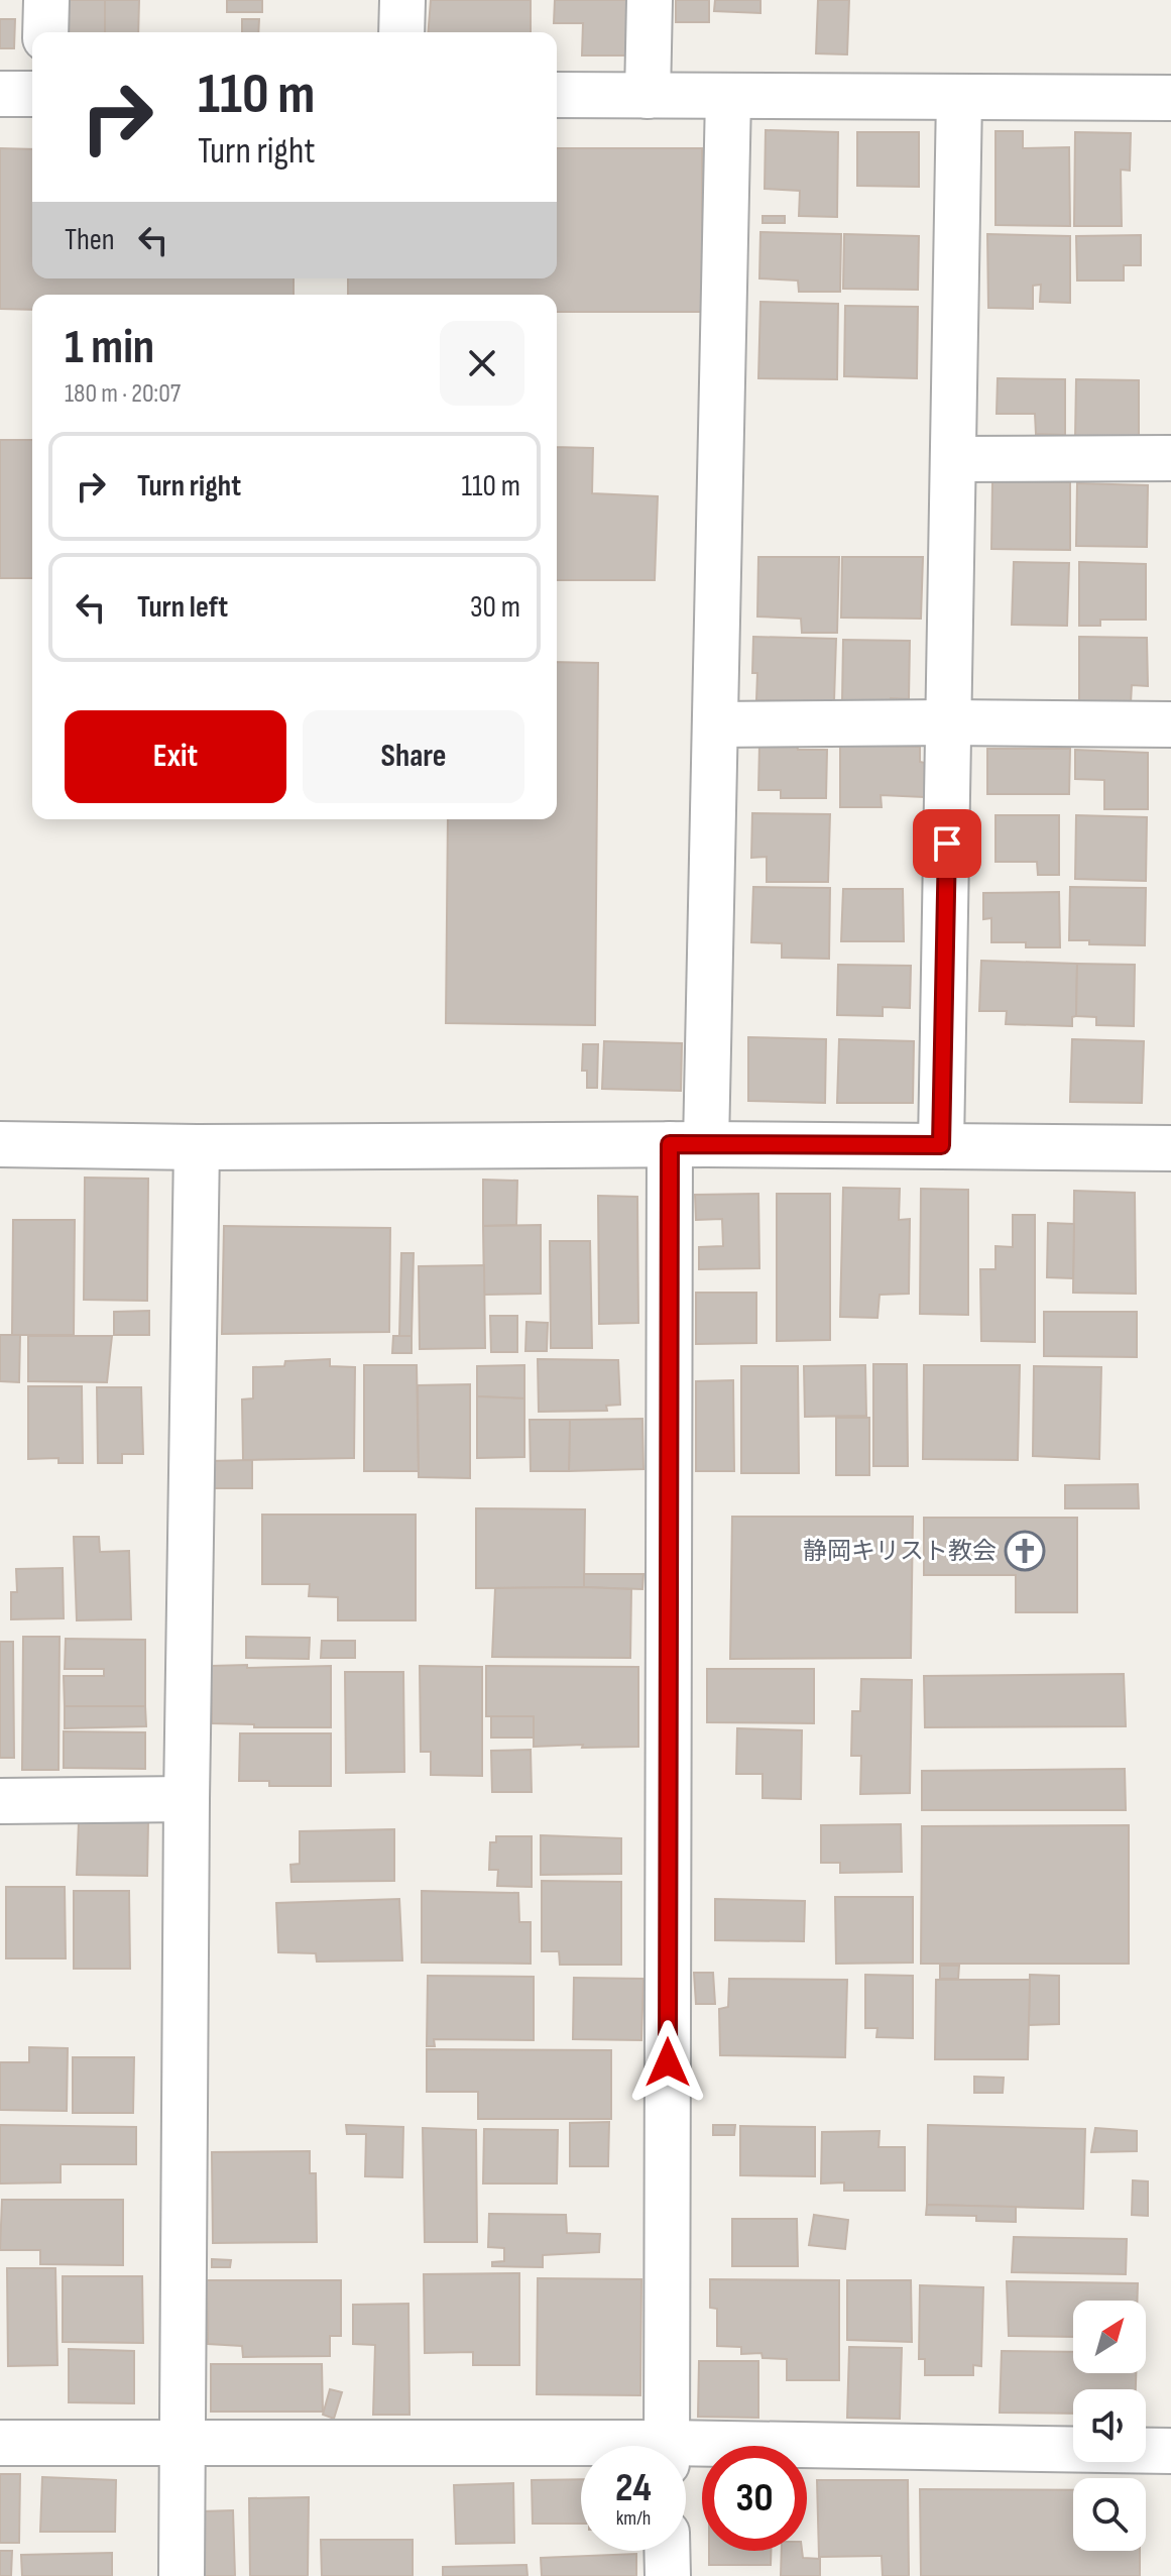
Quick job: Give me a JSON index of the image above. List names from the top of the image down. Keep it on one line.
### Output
{"places":{"church":["静岡キリスト教会"]},"north":"top right","page":{"turn":["110 m","Turn right"],"then":"Then","heading":["1 min","180 m · 20:07"],"list":[{"name":"Turn right","value":"110 m"},{"name":"Turn left","value":"30 m"}],"buttons":["Exit","Share"],"speed":"24 km/h","limit":"30"}}
